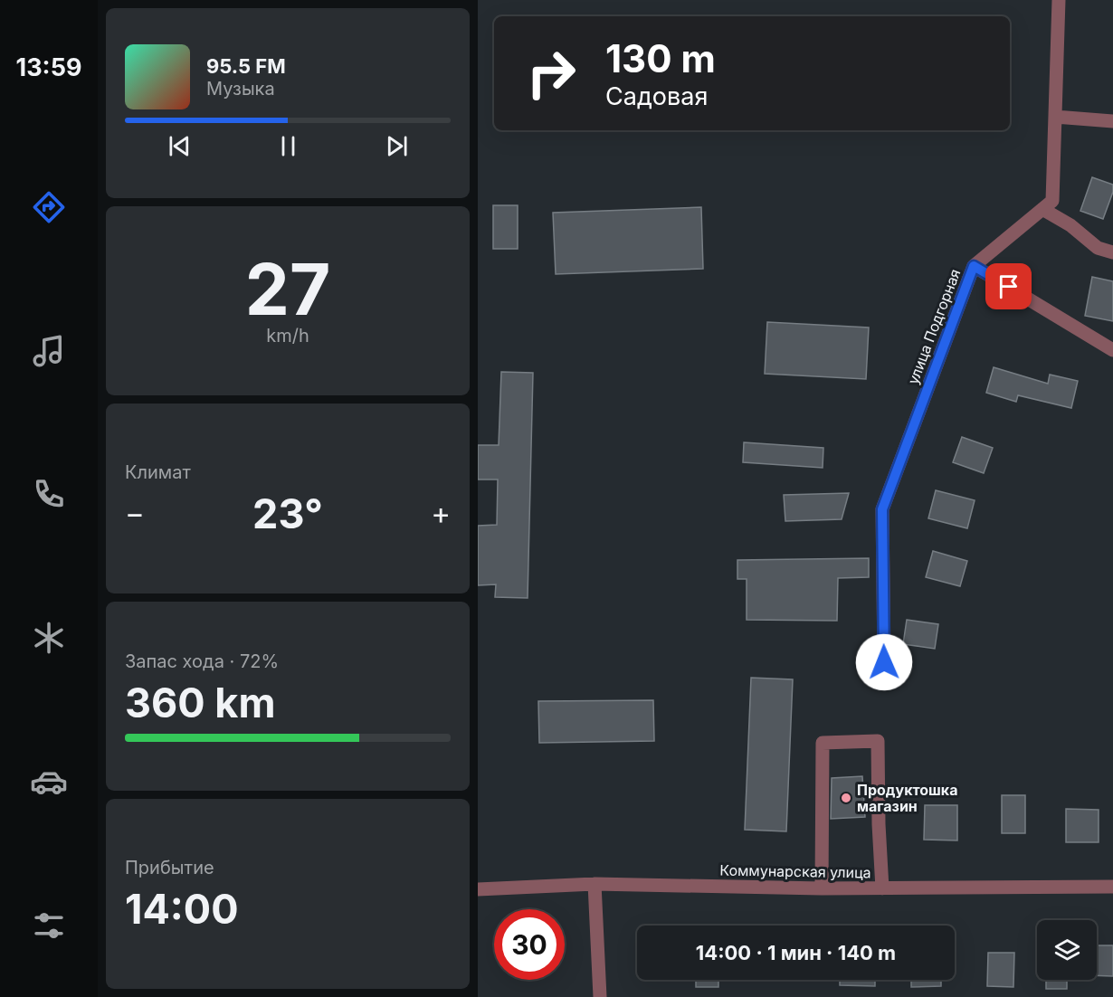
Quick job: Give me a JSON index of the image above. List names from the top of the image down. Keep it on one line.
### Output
{"streets":{"street":["улица Подгорная","Коммунарская улица"]},"places":["Продуктошка магазин"],"page":{"tabs":"13:59","turn":["130 m","Садовая"],"song":["95.5 FM","Музыка"],"tile":[["27","km/h"],"Климат",["Запас хода · 72%","360 km"],["Прибытие","14:00"]],"heat":["−","23°","+"],"limit":"30","trip":"14:00 · 1 мин · 140 m"}}
